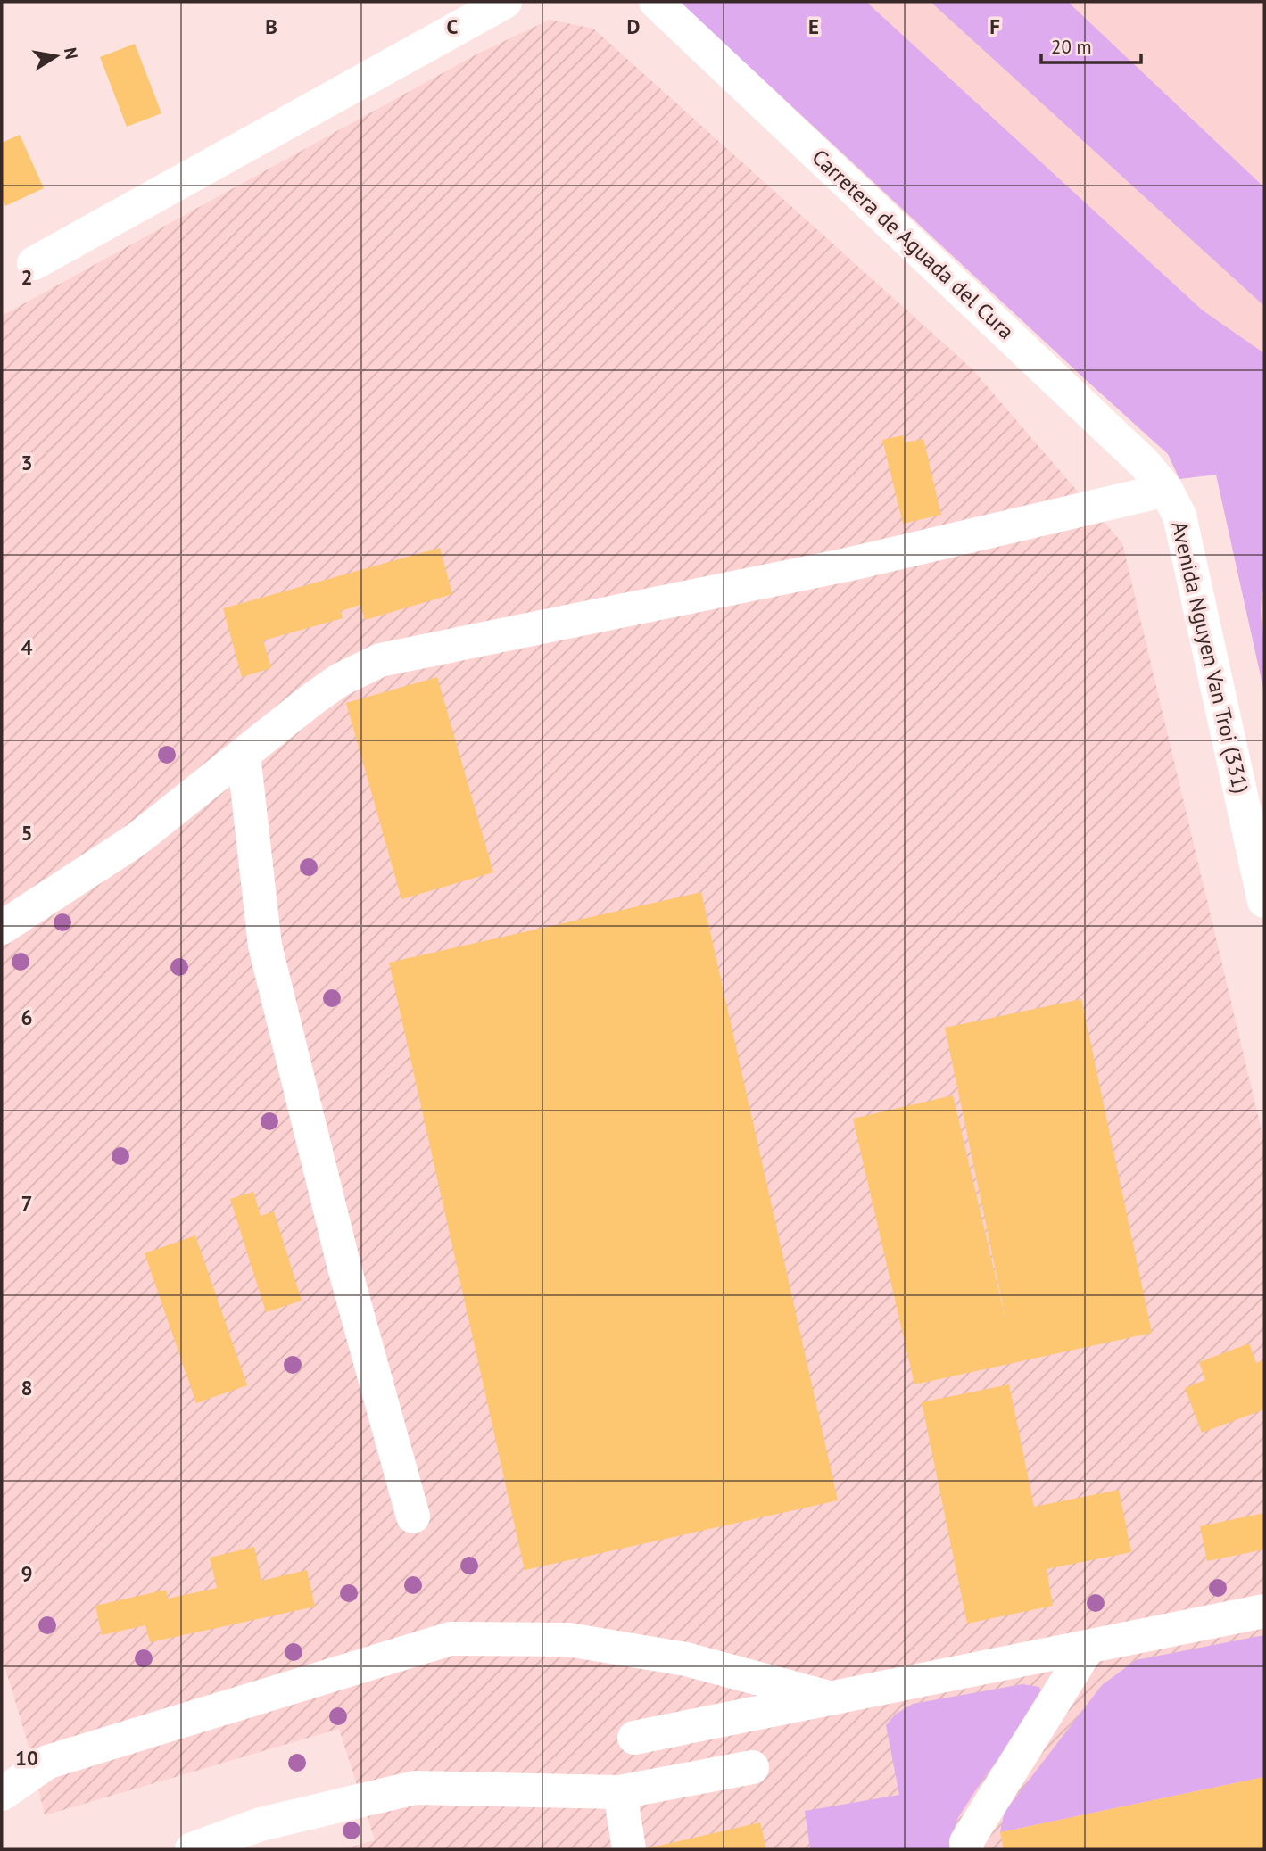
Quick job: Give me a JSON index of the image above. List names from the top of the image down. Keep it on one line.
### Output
{"streets":{"street":["Carretera de Aguada del Cura","Avenida Nguyen Van Troi (331)"]},"crossings":[["Carretera de Aguada del Cura","Avenida Nguyen Van Troi (331)"]],"scale_bar":"20 m","north":"right","grid":{"columns":["B","C","D","E","F"],"rows":["2","3","4","5","6","7","8","9","10"]}}
